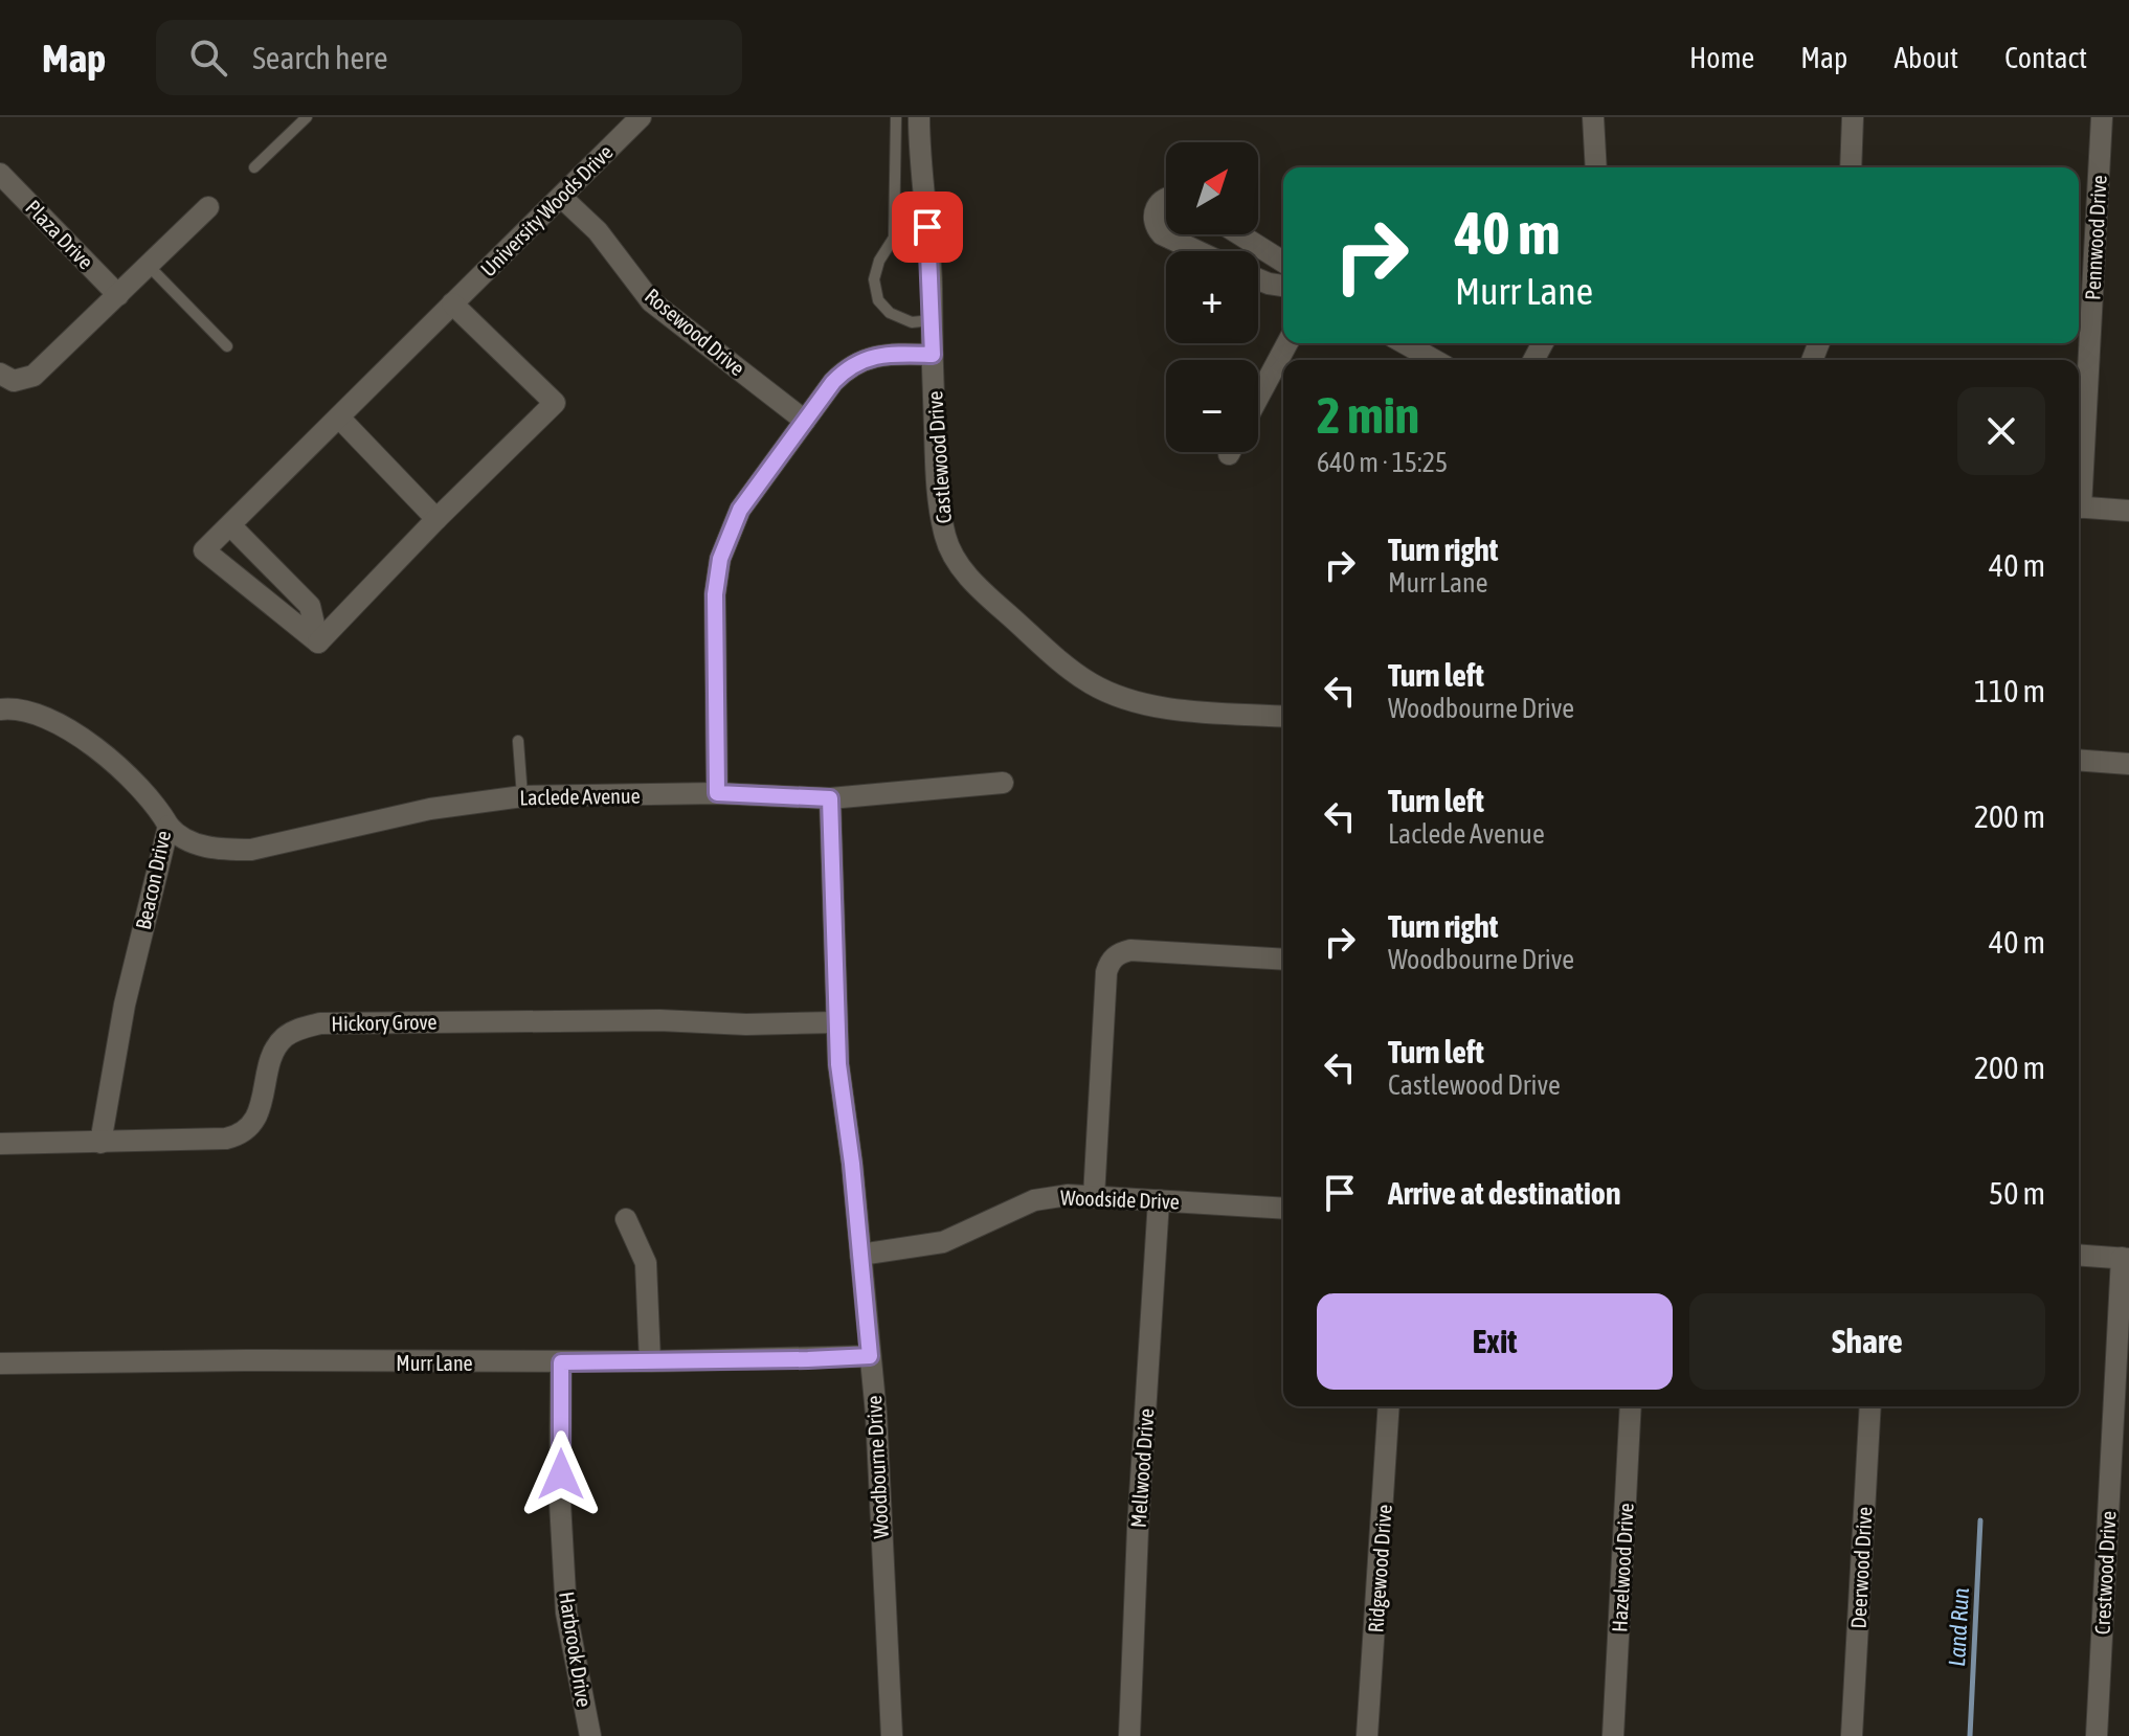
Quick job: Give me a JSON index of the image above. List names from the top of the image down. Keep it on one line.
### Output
{"streets":{"street":["University Woods Drive","Plaza Drive","Pennwood Drive","Rosewood Drive","Castlewood Drive","Laclede Avenue","Beacon Drive","Hickory Grove","Woodside Drive","Murr Lane","Woodbourne Drive","Mellwood Drive","Hazelwood Drive","Deerwood Drive","Ridgewood Drive","Crestwood Drive","Harbrook Drive"]},"crossings":[["University Woods Drive","Rosewood Drive"],["Laclede Avenue","Beacon Drive"],["Laclede Avenue","Woodbourne Drive"],["Beacon Drive","Hickory Grove"],["Hickory Grove","Woodbourne Drive"],["Woodside Drive","Woodbourne Drive"],["Woodside Drive","Mellwood Drive"],["Murr Lane","Woodbourne Drive"],["Murr Lane","Harbrook Drive"]],"water":["Land Run"],"north":"top right","page":{"header":"Map","search":"Search here","nav":["Home","Map","About","Contact"],"map_buttons":["+","−"],"turn":["40 m","Murr Lane"],"heading":["2 min","640 m · 15:25"],"list":[{"name":"Turn right","note":"Murr Lane","value":"40 m"},{"name":"Turn left","note":"Woodbourne Drive","value":"110 m"},{"name":"Turn left","note":"Laclede Avenue","value":"200 m"},{"name":"Turn right","note":"Woodbourne Drive","value":"40 m"},{"name":"Turn left","note":"Castlewood Drive","value":"200 m"},{"name":"Arrive at destination","value":"50 m"}],"buttons":["Exit","Share"]}}
